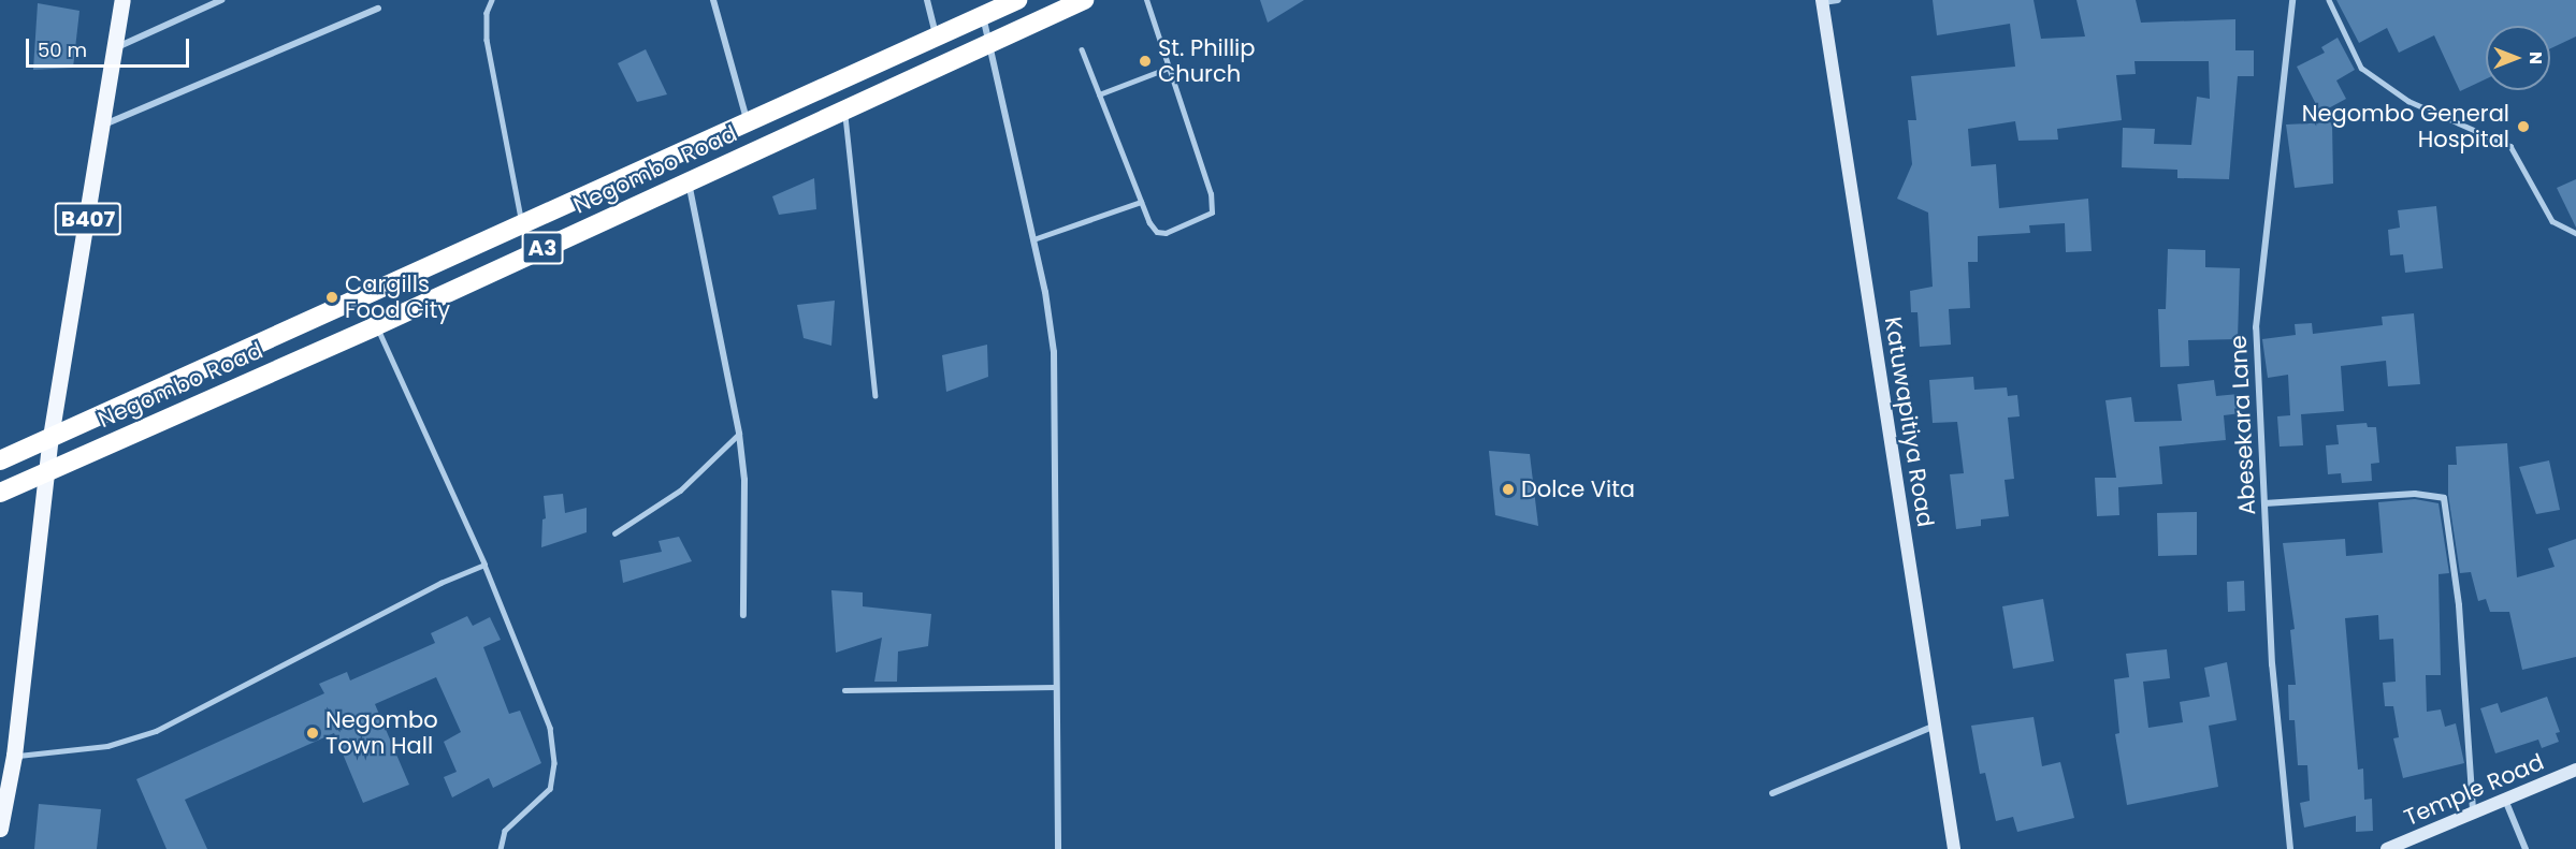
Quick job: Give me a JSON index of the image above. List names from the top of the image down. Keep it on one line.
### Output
{"streets":{"highway":["Negombo Road","A3"],"main road":["B407"],"street":["Katuwapitiya Road","Abesekara Lane","Temple Road"]},"crossings":[["Negombo Road","B407"]],"places":["St. Phillip Church","Negombo General Hospital","Cargills Food City","Dolce Vita","Negombo Town Hall"],"scale_bar":"50 m","north":"right"}
